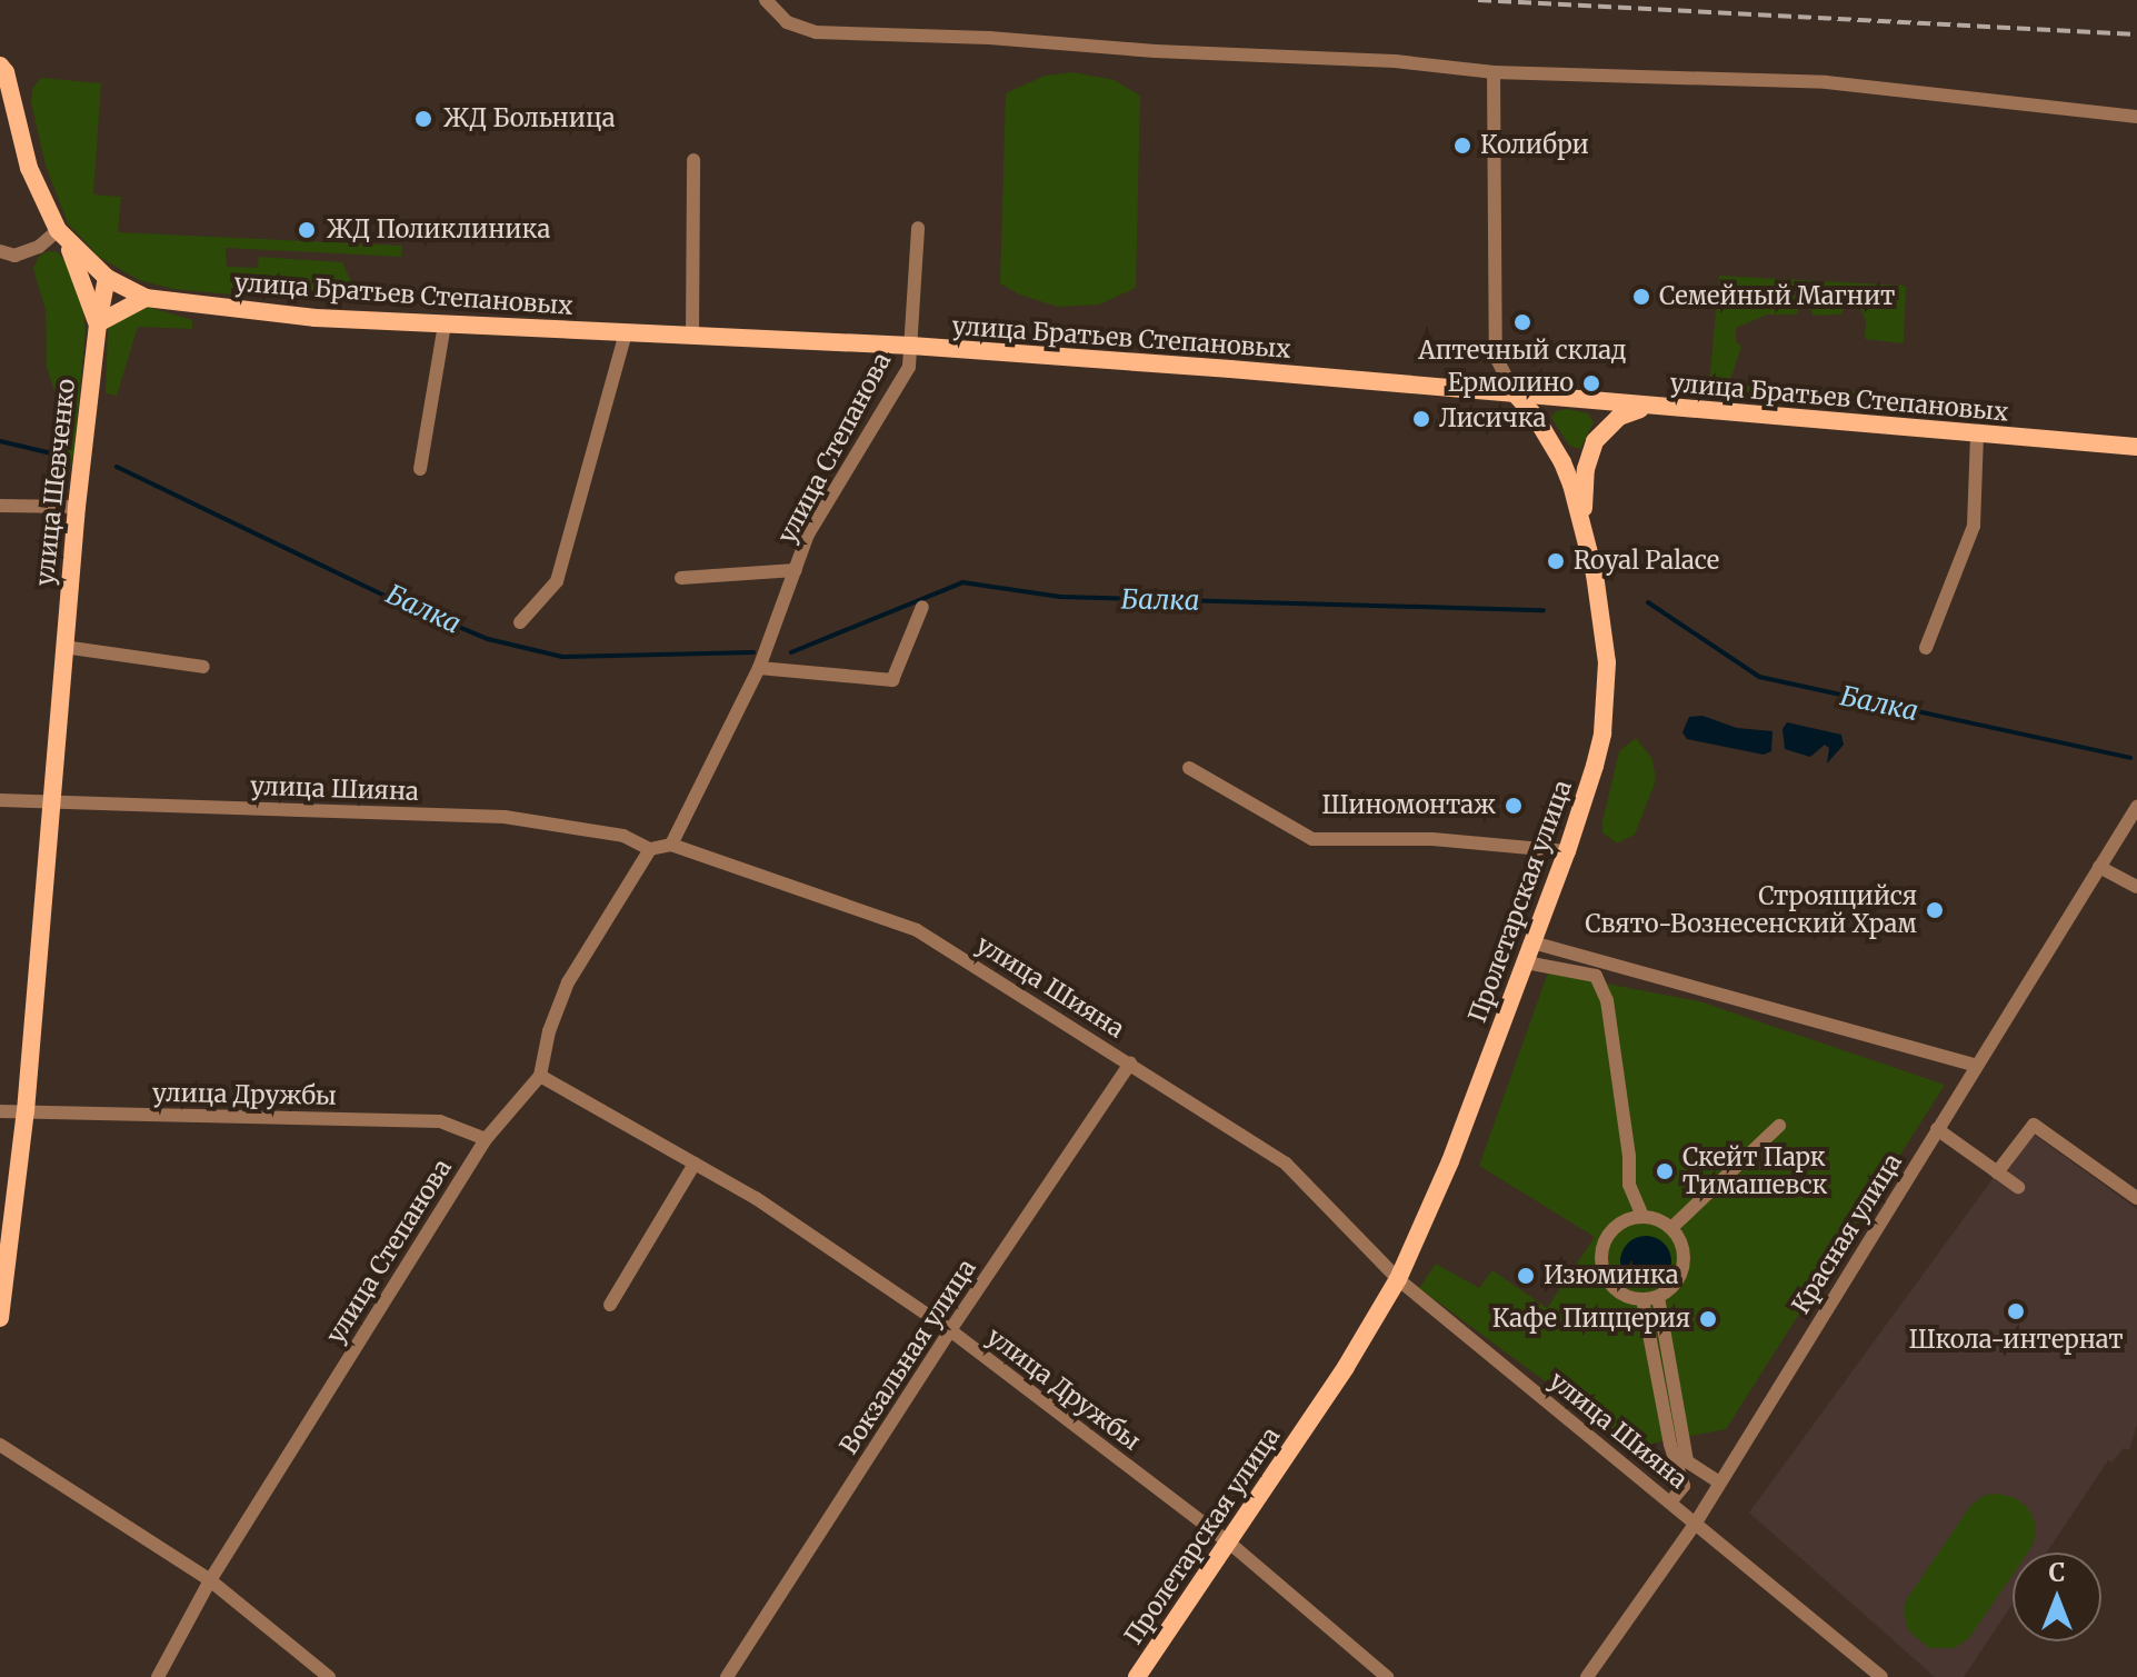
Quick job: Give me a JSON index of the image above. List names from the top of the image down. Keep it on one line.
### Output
{"streets":{"main road":["улица Братьев Степановых","улица Шевченко","Пролетарская улица"],"street":["улица Степанова","улица Шияна","улица Дружбы","Красная улица","Вокзальная улица"]},"crossings":[["улица Братьев Степановых","улица Степанова"],["улица Братьев Степановых","улица Шевченко"],["улица Братьев Степановых","Пролетарская улица"],["улица Степанова","улица Шияна"],["улица Степанова","улица Дружбы"],["улица Шевченко","улица Шияна"],["улица Шевченко","улица Дружбы"],["улица Шияна","Пролетарская улица"],["улица Шияна","Красная улица"],["улица Шияна","Вокзальная улица"],["Пролетарская улица","улица Дружбы"],["улица Дружбы","Вокзальная улица"]],"water":["Балка"],"places":["ЖД Больница","Колибри","ЖД Поликлиника","Семейный Магнит","Аптечный склад","Ермолино","Лисичка","Royal Palace","Шиномонтаж","Строящийся Свято-Вознесенский Храм","Скейт Парк Тимашевск","Изюминка","Школа-интернат","Кафе Пиццерия"],"north":"top"}
